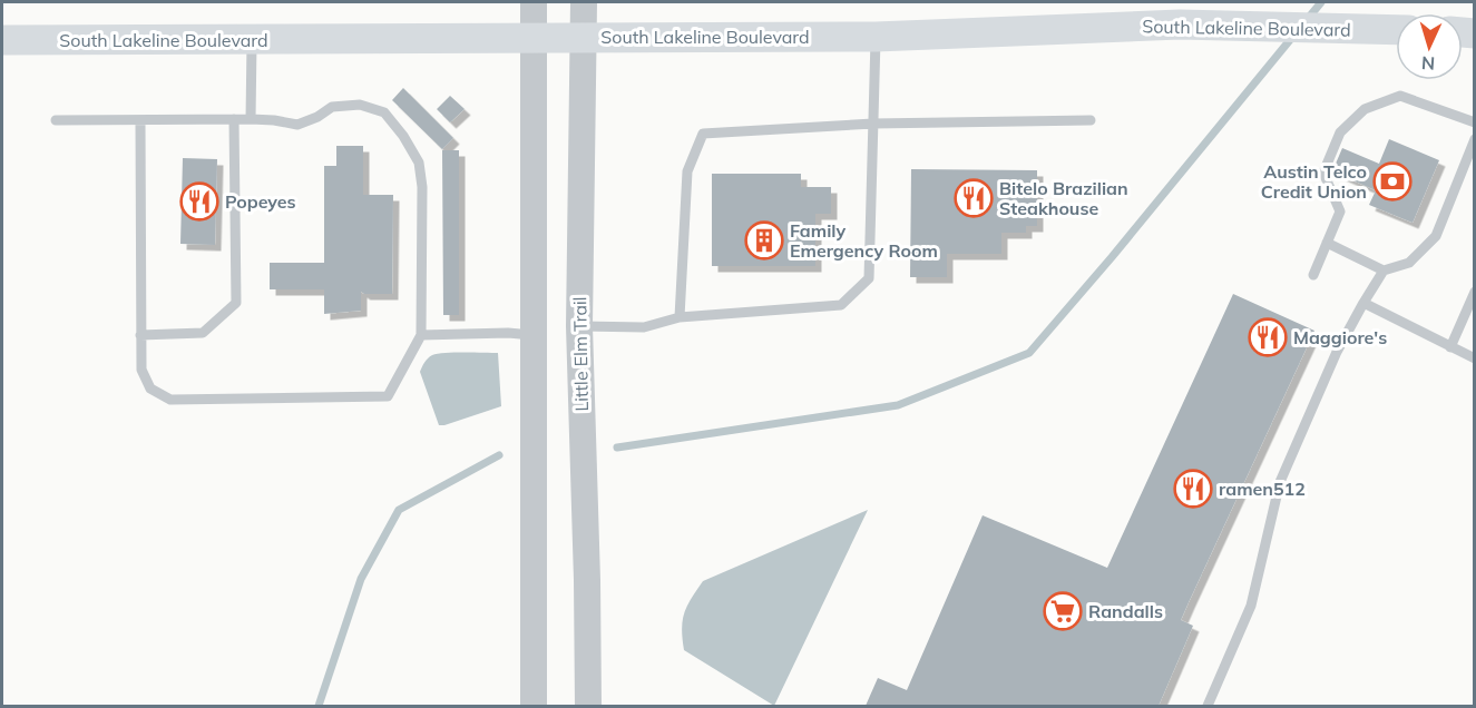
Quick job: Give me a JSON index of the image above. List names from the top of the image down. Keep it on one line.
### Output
{"streets":{"main road":["South Lakeline Boulevard"],"street":["Little Elm Trail"]},"crossings":[["South Lakeline Boulevard","Little Elm Trail"]],"places":{"bank":["Austin Telco Credit Union"],"restaurant":["Bitelo Brazilian Steakhouse","Popeyes","Maggiore's","ramen512"],"building":["Family Emergency Room"],"supermarket":["Randalls"]},"north":"bottom"}
